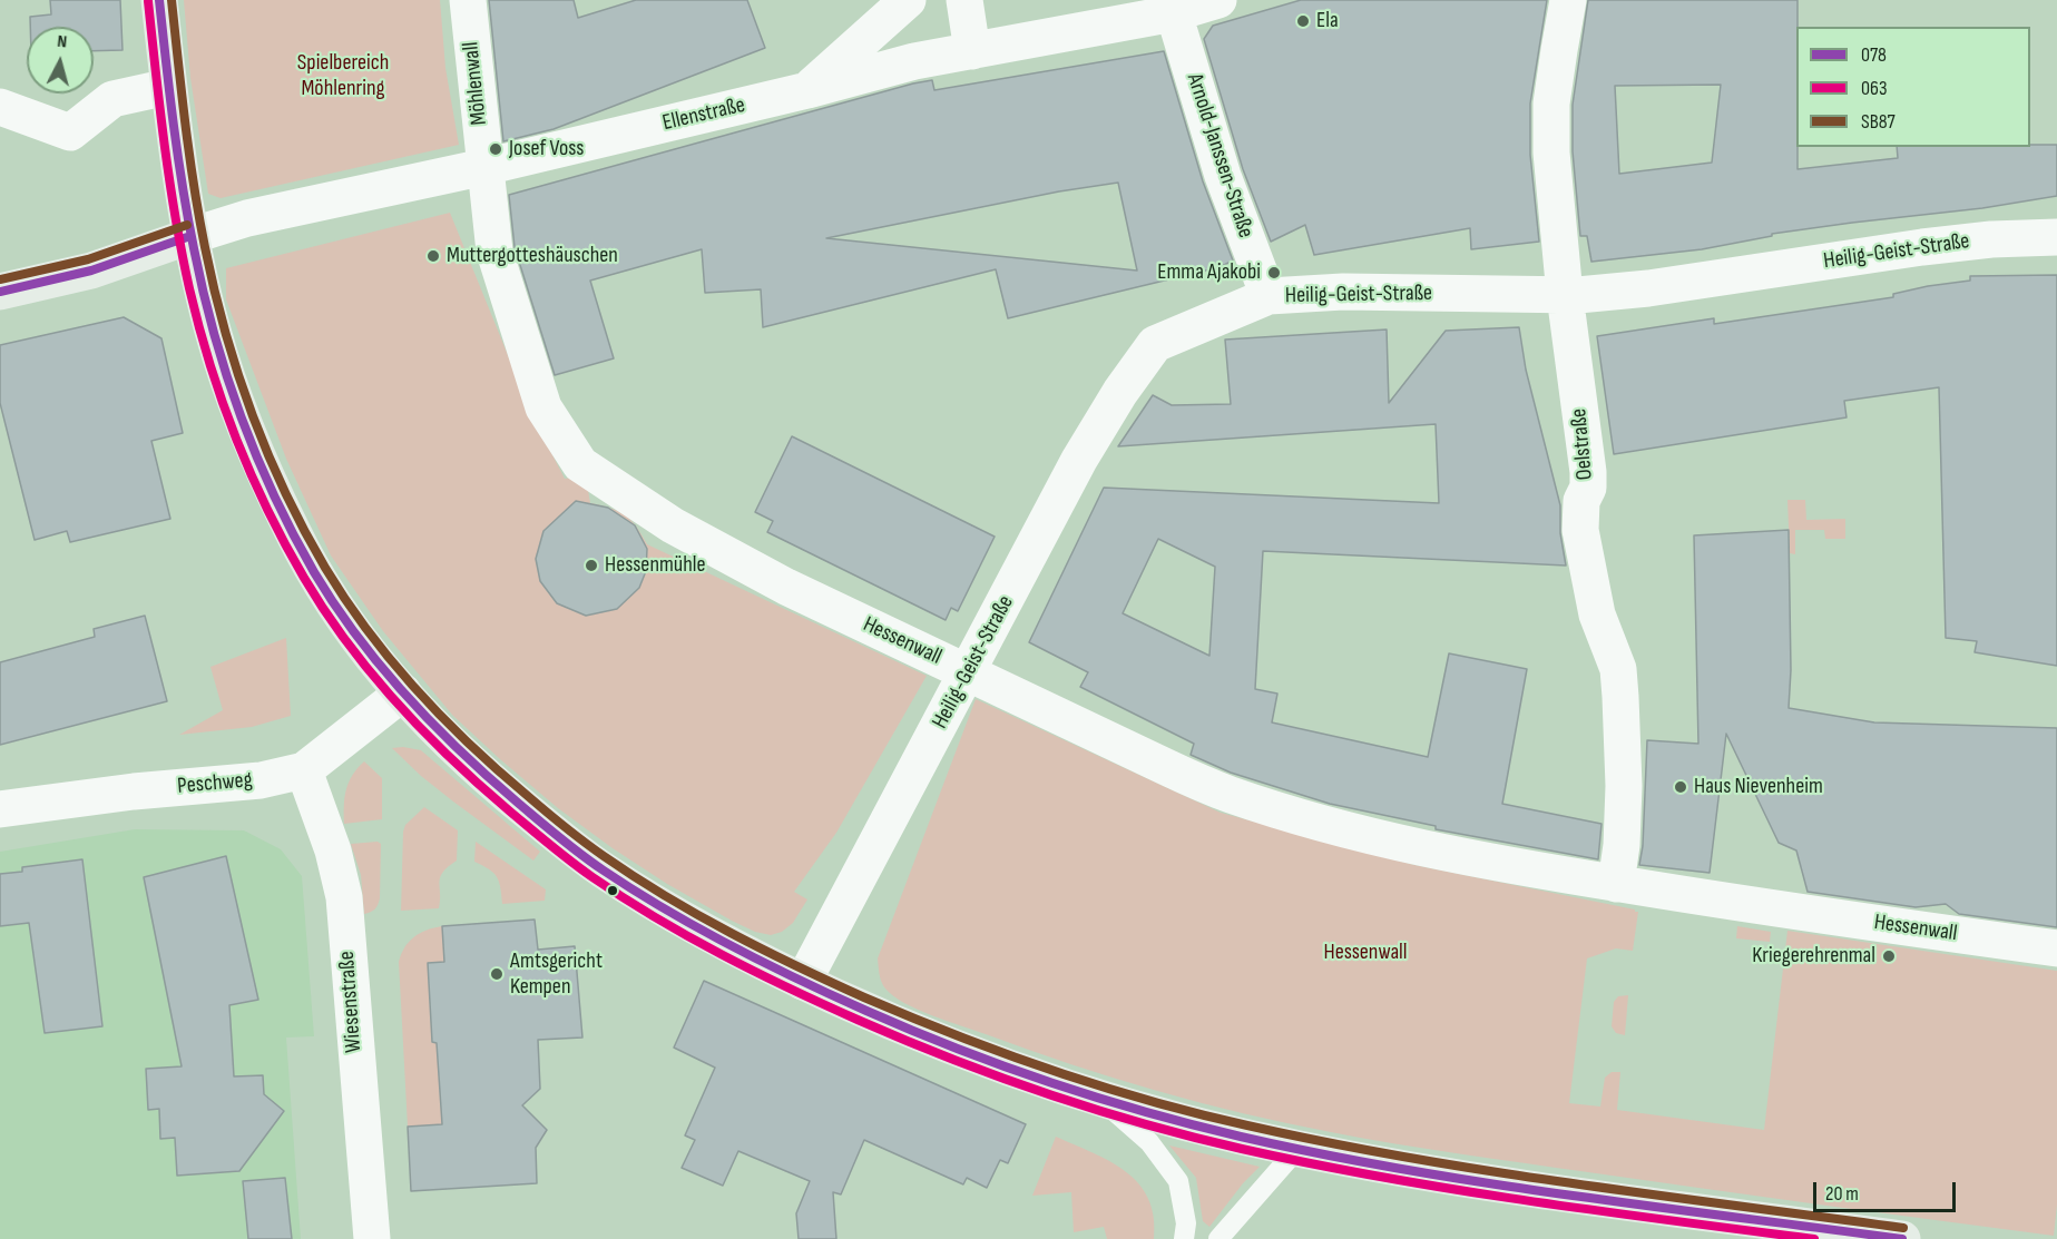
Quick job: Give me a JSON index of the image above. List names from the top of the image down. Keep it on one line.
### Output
{"streets":{"street":["Möhlenwall","Ellenstraße","Arnold-Janssen-Straße","Heilig-Geist-Straße","Oelstraße","Hessenwall","Peschweg","Wiesenstraße"]},"crossings":[["Möhlenwall","Ellenstraße"],["Möhlenwall","Hessenwall"],["Ellenstraße","Arnold-Janssen-Straße"],["Ellenstraße","Hessenwall"],["Arnold-Janssen-Straße","Heilig-Geist-Straße"],["Heilig-Geist-Straße","Oelstraße"],["Heilig-Geist-Straße","Hessenwall"],["Oelstraße","Hessenwall"],["Peschweg","Wiesenstraße"]],"parks":["Spielbereich Möhlenring","Hessenwall"],"places":["Ela","Josef Voss","Muttergotteshäuschen","Emma Ajakobi","Hessenmühle","Haus Nievenheim","Kriegerehrenmal","Amtsgericht Kempen"],"lines":["transit line 078","transit line SB87","transit line 063"],"legend":["078","063","SB87"],"scale_bar":"20 m","north":"top"}
